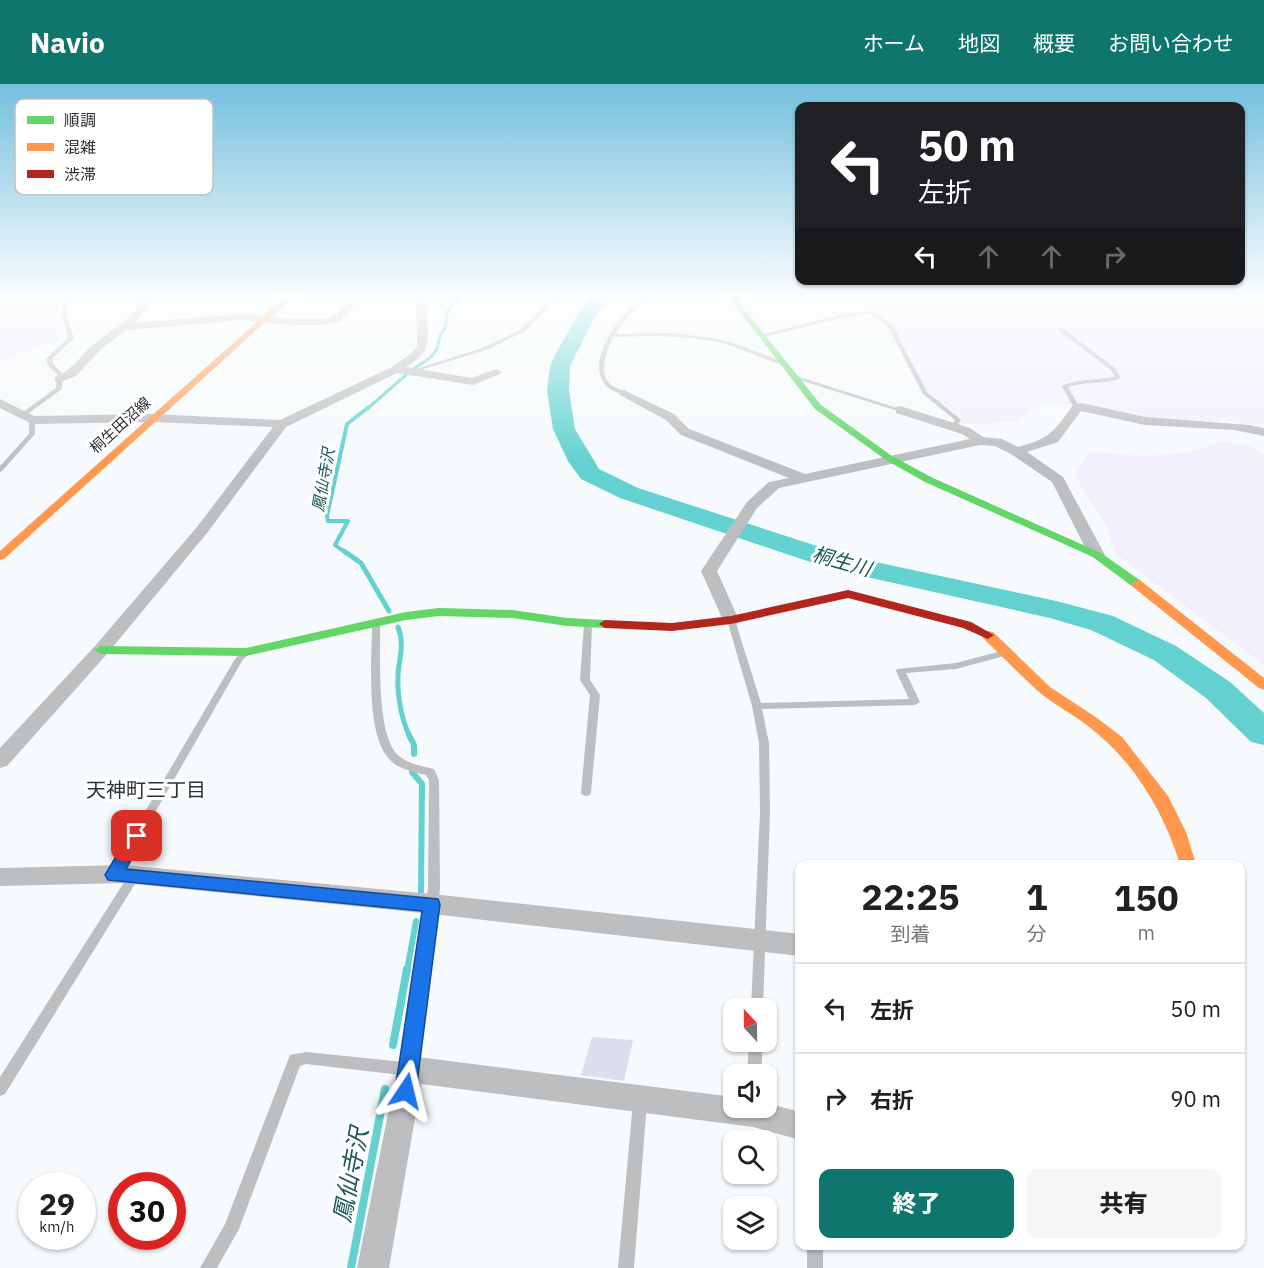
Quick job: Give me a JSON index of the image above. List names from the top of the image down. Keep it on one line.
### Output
{"streets":{"street":["桐生田沼線"]},"districts":["天神町三丁目"],"water":["鳳仙寺沢","桐生川"],"legend":["順調","混雑","渋滞"],"north":"top","page":{"header":"Navio","nav":["ホーム","地図","概要","お問い合わせ"],"turn":["50 m","左折"],"eta":["22:25","到着","1","分","150","m"],"list":[{"name":"左折","value":"50 m"},{"name":"右折","value":"90 m"}],"buttons":["終了","共有"],"speed":"29 km/h","limit":"30"}}
